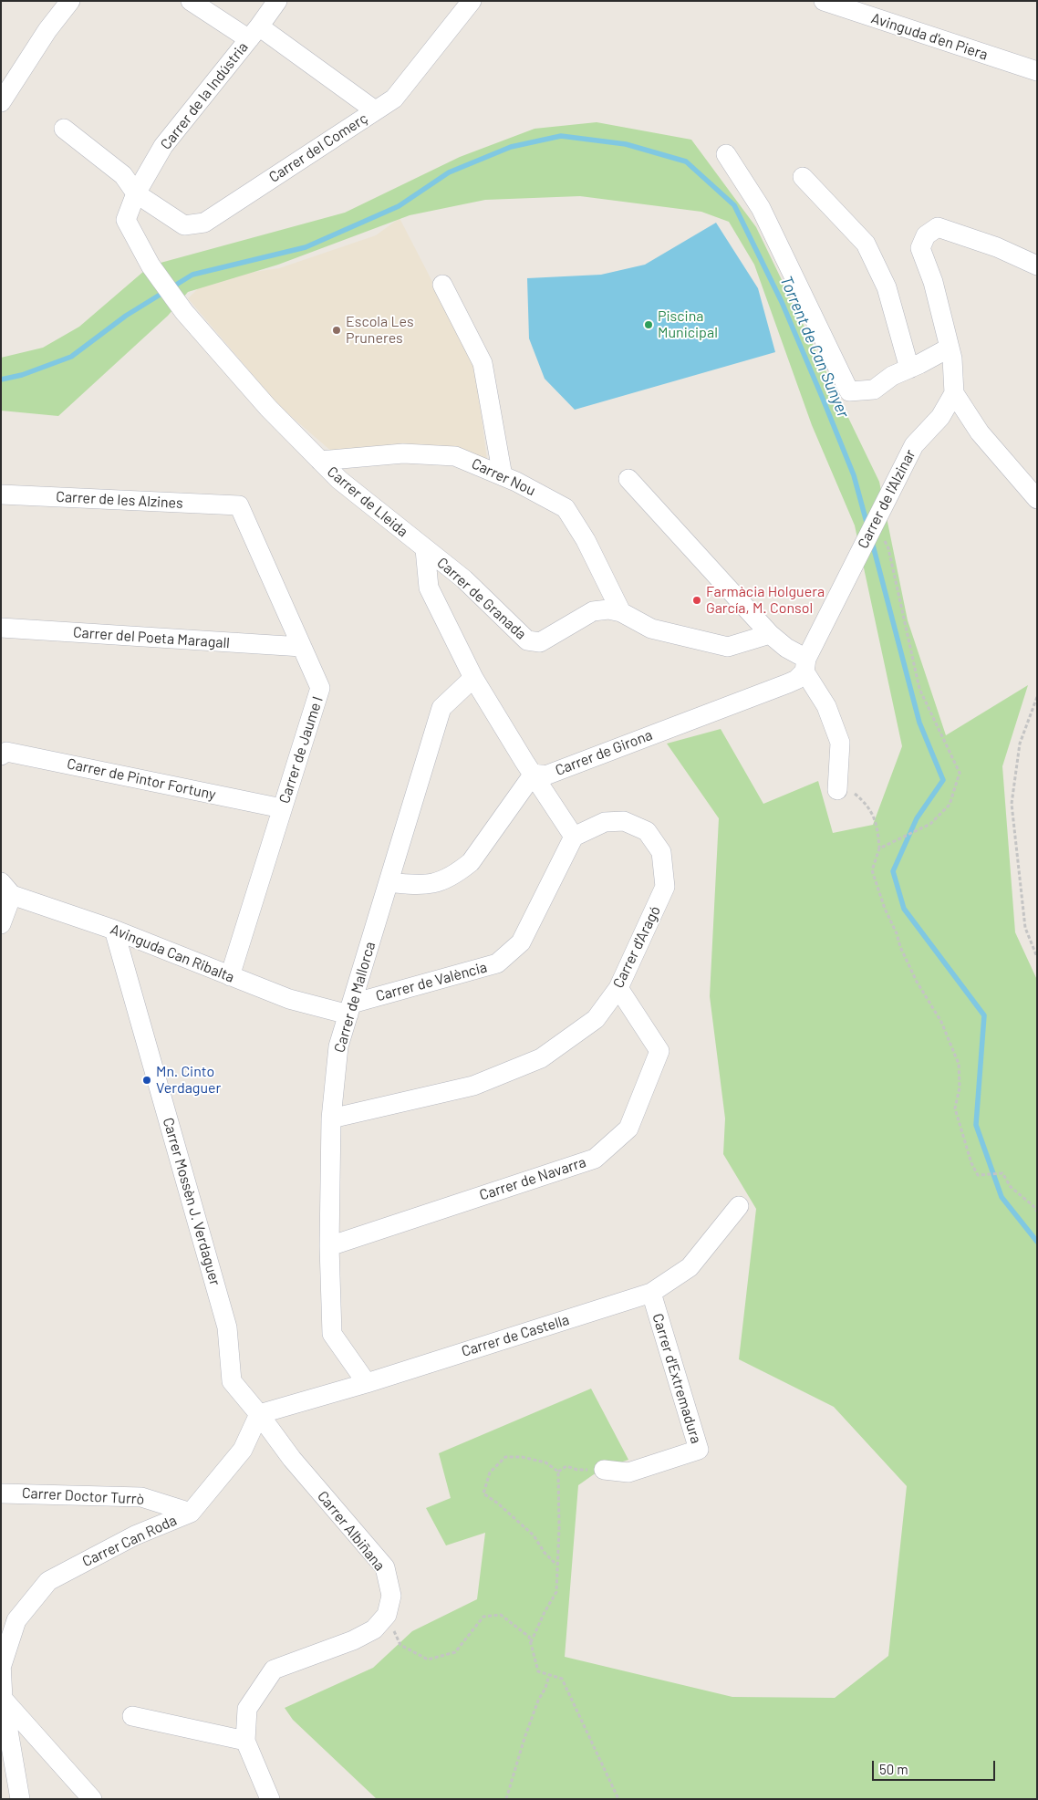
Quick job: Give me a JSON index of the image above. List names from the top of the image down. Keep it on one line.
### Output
{"streets":{"street":["Avinguda d'en Piera","Carrer de la Indústria","Carrer del Comerç","Carrer Nou","Carrer de l'Alzinar","Carrer de les Alzines","Carrer de Lleida","Carrer de Granada","Carrer del Poeta Maragall","Carrer de Jaume I","Carrer de Girona","Carrer de Pintor Fortuny","Carrer d'Aragó","Avinguda Can Ribalta","Carrer de València","Carrer de Mallorca","Carrer de Navarra","Carrer Mossèn J. Verdaguer","Carrer de Castella","Carrer d'Extremadura","Carrer Doctor Turrò","Carrer Albiñana","Carrer Can Roda"]},"crossings":[["Carrer de la Indústria","Carrer del Comerç"],["Carrer de la Indústria","Carrer de Lleida"],["Carrer del Comerç","Carrer de Lleida"],["Carrer Nou","Carrer de Lleida"],["Carrer Nou","Carrer de Granada"],["Carrer de l'Alzinar","Carrer de Girona"],["Carrer de les Alzines","Carrer de Jaume I"],["Carrer de Lleida","Carrer de Granada"],["Carrer del Poeta Maragall","Carrer de Jaume I"],["Carrer de Jaume I","Carrer de Pintor Fortuny"],["Carrer de Jaume I","Avinguda Can Ribalta"],["Carrer de Girona","Carrer de Mallorca"],["Carrer d'Aragó","Carrer de València"],["Carrer d'Aragó","Carrer de Mallorca"],["Carrer d'Aragó","Carrer de Navarra"],["Avinguda Can Ribalta","Carrer de València"],["Avinguda Can Ribalta","Carrer de Mallorca"],["Avinguda Can Ribalta","Carrer Mossèn J. Verdaguer"],["Carrer de València","Carrer de Mallorca"],["Carrer de Mallorca","Carrer de Navarra"],["Carrer de Mallorca","Carrer de Castella"],["Carrer Mossèn J. Verdaguer","Carrer de Castella"],["Carrer Mossèn J. Verdaguer","Carrer Albiñana"],["Carrer Mossèn J. Verdaguer","Carrer Can Roda"],["Carrer de Castella","Carrer d'Extremadura"],["Carrer de Castella","Carrer Albiñana"],["Carrer de Castella","Carrer Can Roda"],["Carrer Doctor Turrò","Carrer Can Roda"],["Carrer Albiñana","Carrer Can Roda"]],"water":["Torrent de Can Sunyer"],"places":["Piscina Municipal","Escola Les Pruneres","Farmàcia Holguera García, M. Consol","Mn. Cinto Verdaguer"],"scale_bar":"50 m"}
